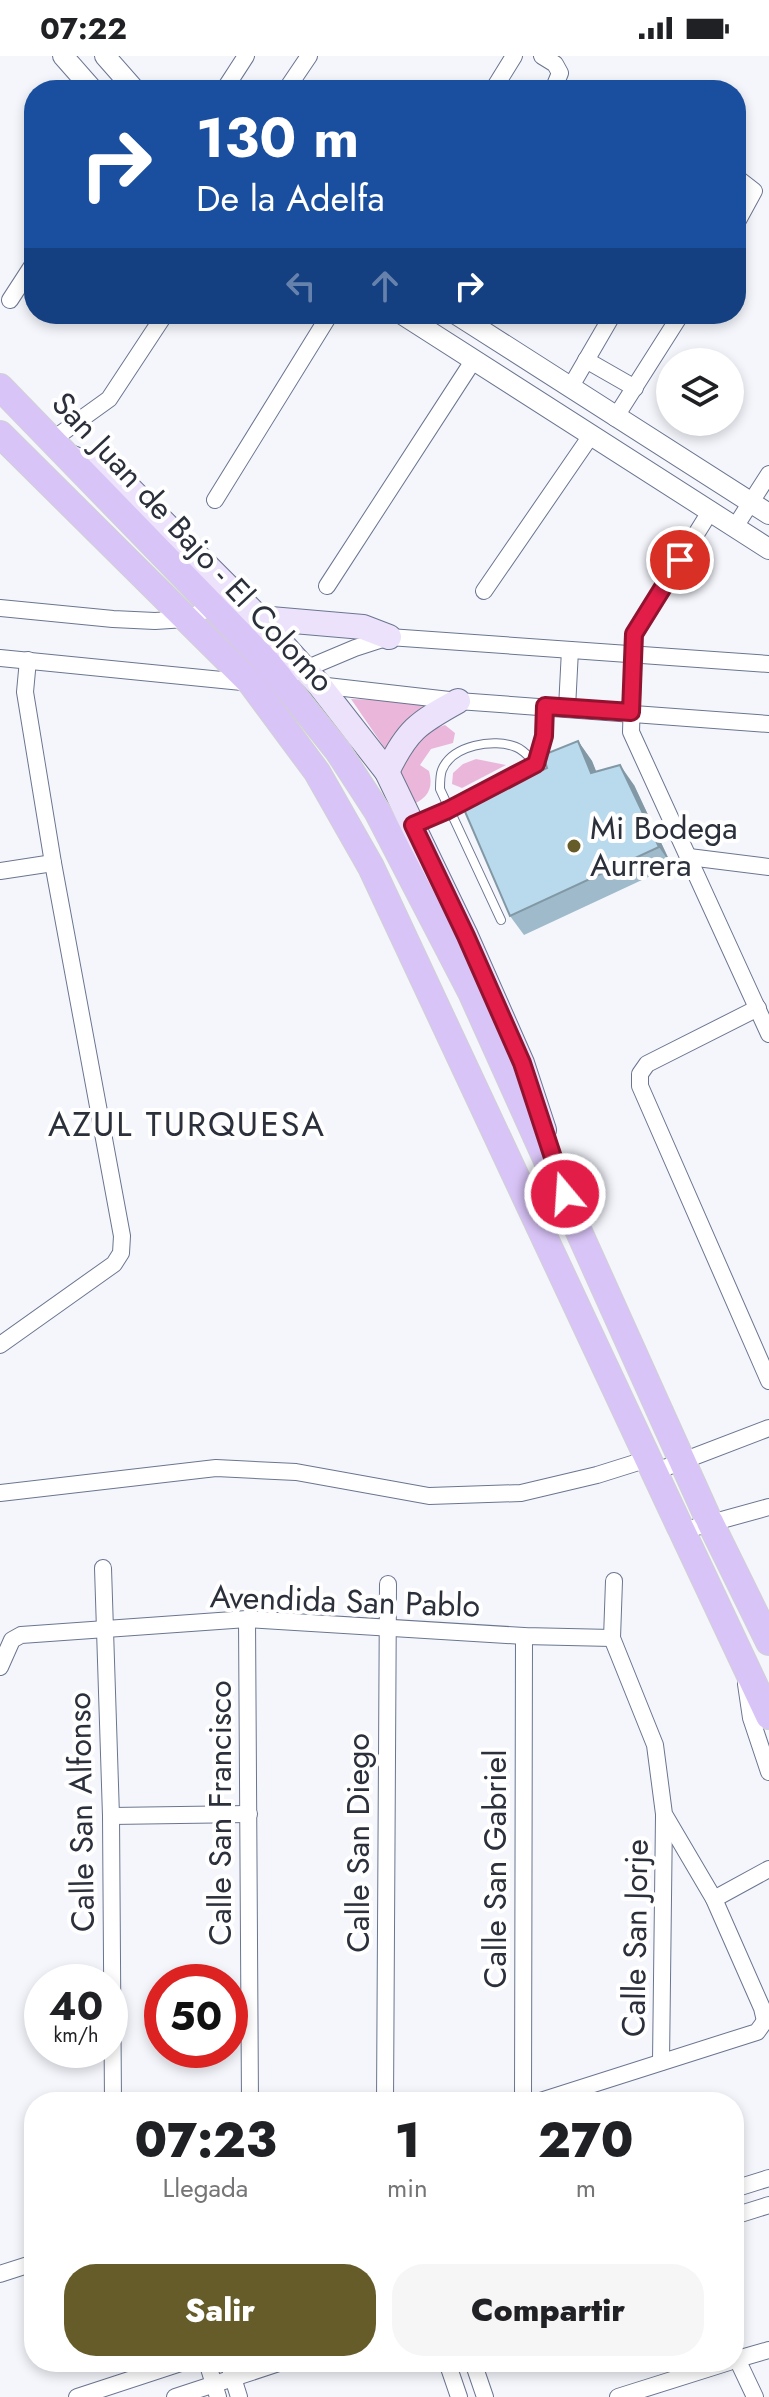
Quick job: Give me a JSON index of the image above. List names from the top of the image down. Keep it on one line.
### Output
{"streets":{"main road":["San Juan de Bajo - El Colomo"],"street":["Avendida San Pablo","Calle San Alfonso","Calle San Francisco","Calle San Diego","Calle San Gabriel","Calle San Jorje"]},"crossings":[["Avendida San Pablo","Calle San Alfonso"],["Avendida San Pablo","Calle San Francisco"],["Avendida San Pablo","Calle San Diego"],["Avendida San Pablo","Calle San Gabriel"]],"districts":["AZUL TURQUESA"],"places":["Mi Bodega Aurrera"],"page":{"status":"07:22","turn":["130 m","De la Adelfa"],"speed":"40 km/h","limit":"50","eta":["07:23","Llegada","1","min","270","m"],"buttons":["Salir","Compartir"]}}
